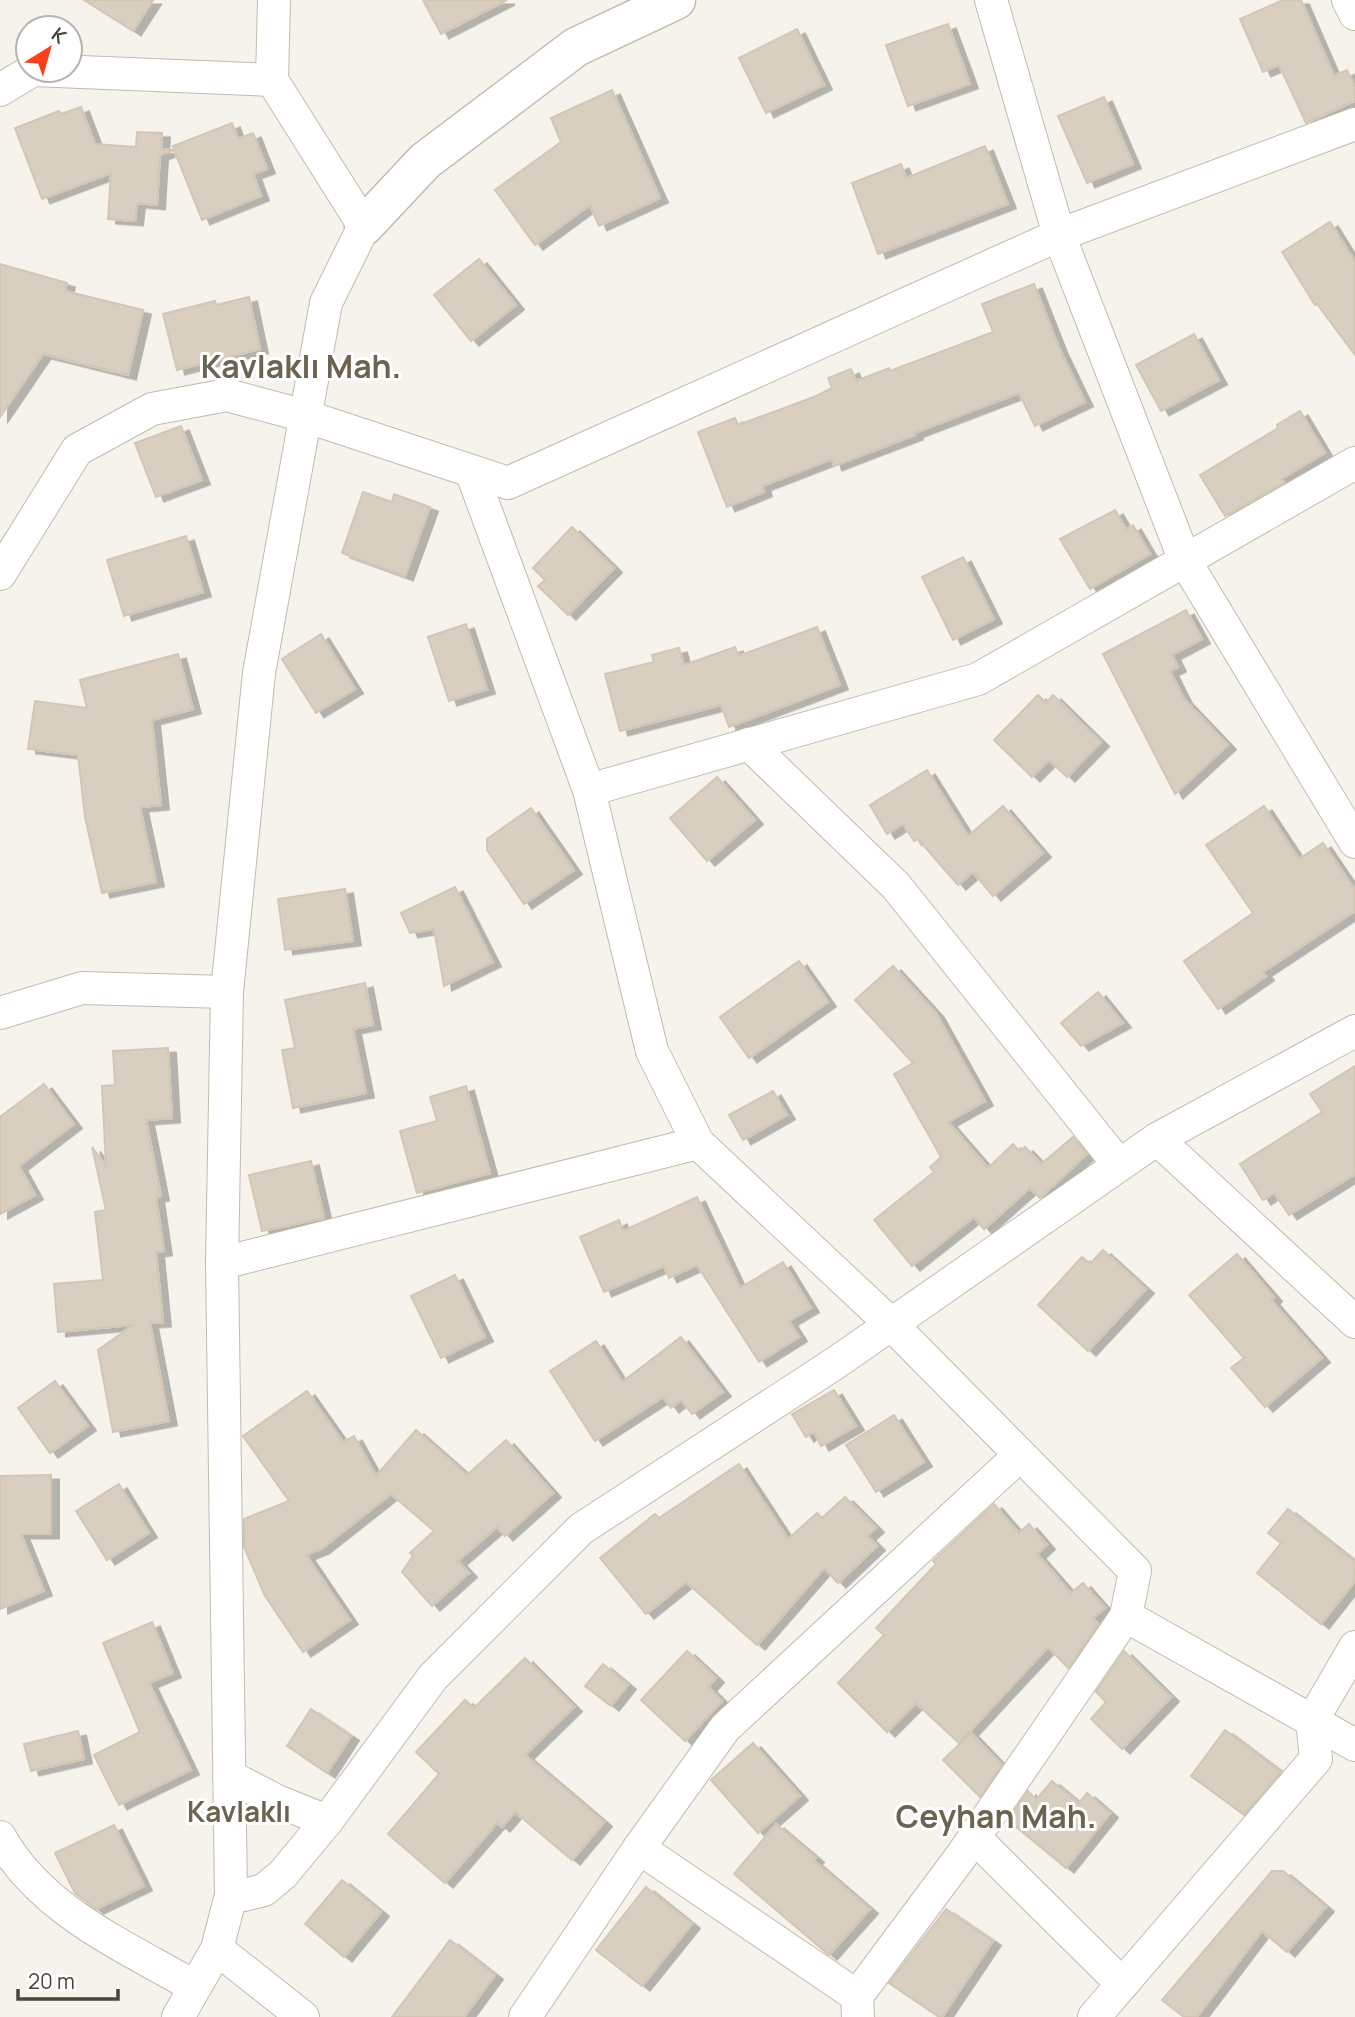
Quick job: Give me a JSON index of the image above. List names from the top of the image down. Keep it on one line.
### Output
{"districts":["Kavlaklı Mah.","Kavlaklı","Ceyhan Mah."],"scale_bar":"20 m","north":"top right"}
